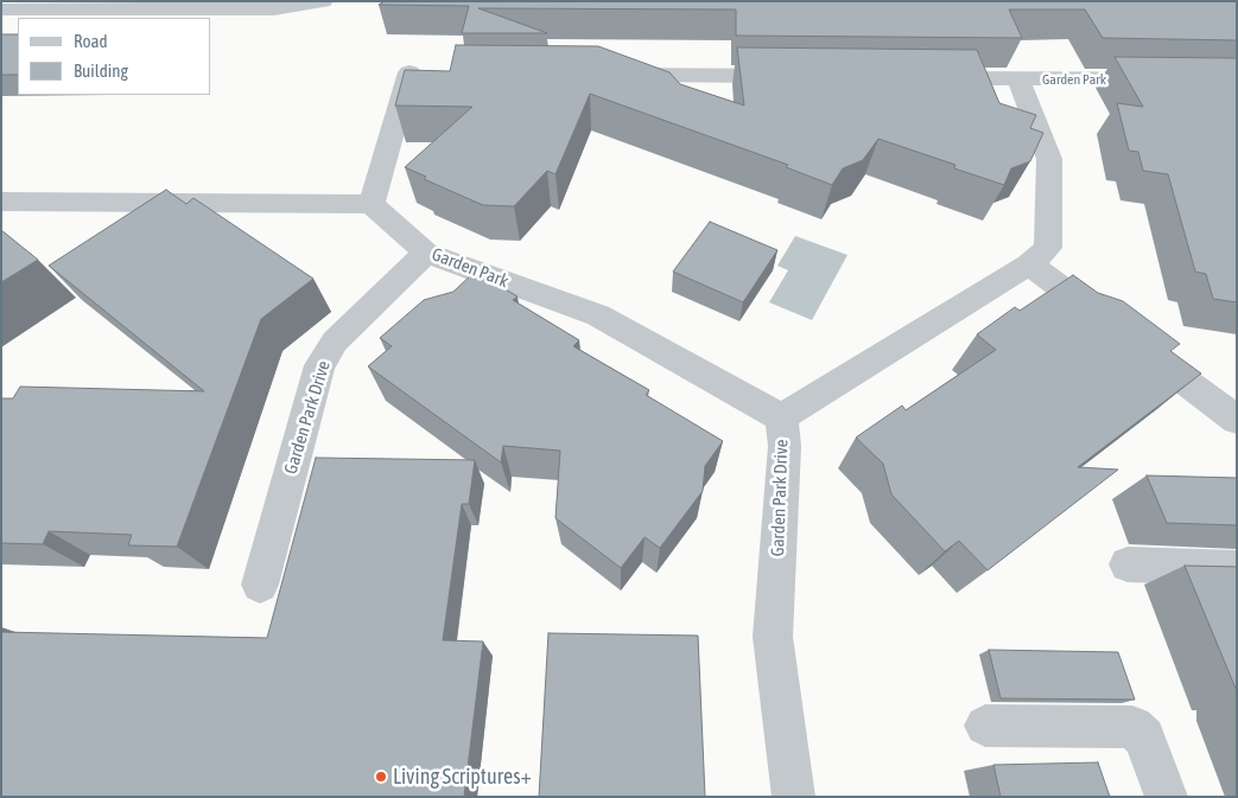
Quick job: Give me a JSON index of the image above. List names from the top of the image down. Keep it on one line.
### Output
{"streets":{"street":["Garden Park","Garden Park Drive"]},"crossings":[["Garden Park","Garden Park Drive"]],"places":["Living Scriptures+"],"legend":["Road","Building"]}
